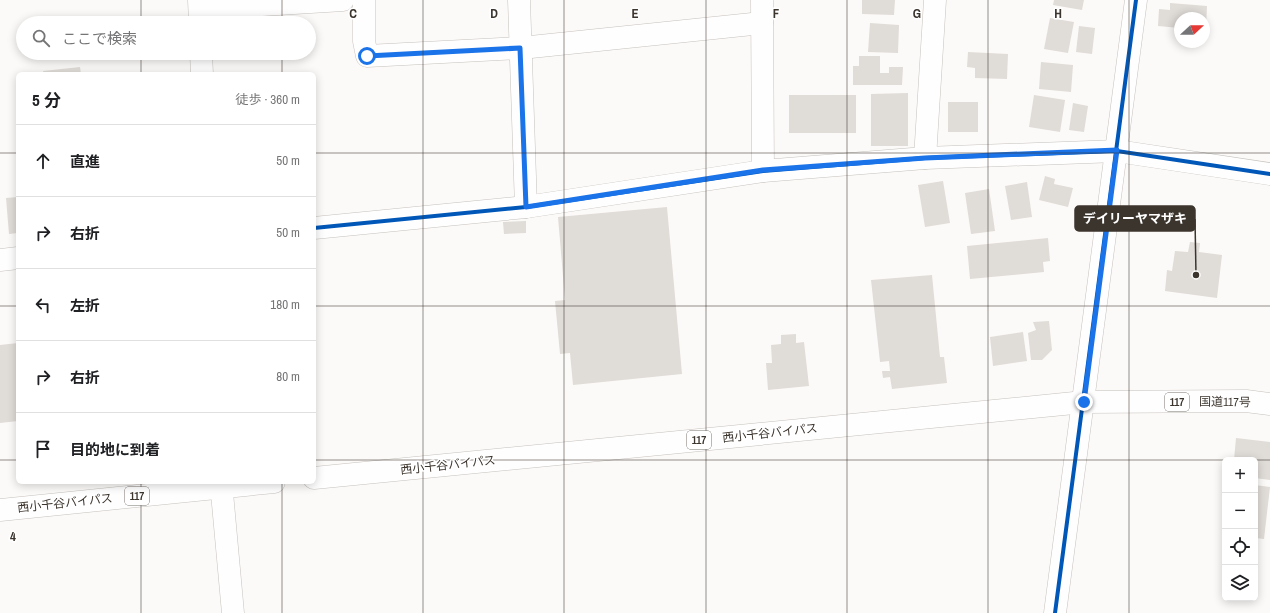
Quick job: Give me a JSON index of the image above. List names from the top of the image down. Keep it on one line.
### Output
{"streets":{"main road":["117","国道117号","西小千谷バイパス"]},"crossings":[["国道117号","西小千谷バイパス"]],"places":["デイリーヤマザキ"],"north":"right","page":{"search":"ここで検索","heading":["5 分","徒歩 · 360 m"],"list":[["直進","50 m"],["右折","50 m"],["左折","180 m"],["右折","80 m"],"目的地に到着"],"map_buttons":["+","−"]},"grid":{"columns":["C","D","E","F","G","H"],"rows":["4"]}}
